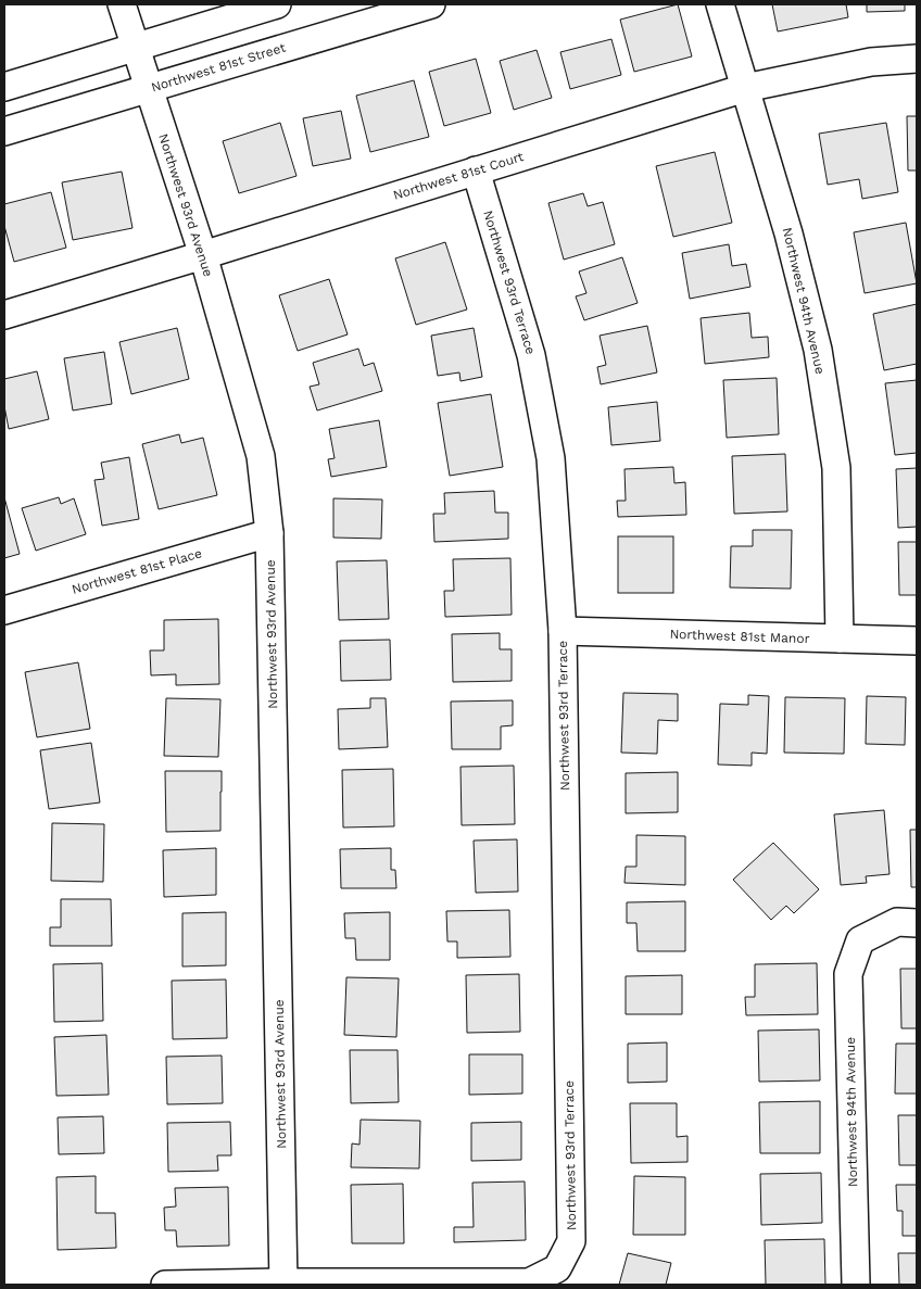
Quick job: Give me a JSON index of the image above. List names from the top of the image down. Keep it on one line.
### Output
{"streets":{"street":["Northwest 81st Street","Northwest 81st Court","Northwest 93rd Avenue","Northwest 93rd Terrace","Northwest 94th Avenue","Northwest 81st Place","Northwest 81st Manor"]},"crossings":[["Northwest 81st Street","Northwest 93rd Avenue"],["Northwest 81st Court","Northwest 93rd Avenue"],["Northwest 81st Court","Northwest 93rd Terrace"],["Northwest 81st Court","Northwest 94th Avenue"],["Northwest 93rd Avenue","Northwest 93rd Terrace"],["Northwest 93rd Avenue","Northwest 81st Place"],["Northwest 93rd Terrace","Northwest 81st Manor"],["Northwest 94th Avenue","Northwest 81st Manor"]]}
